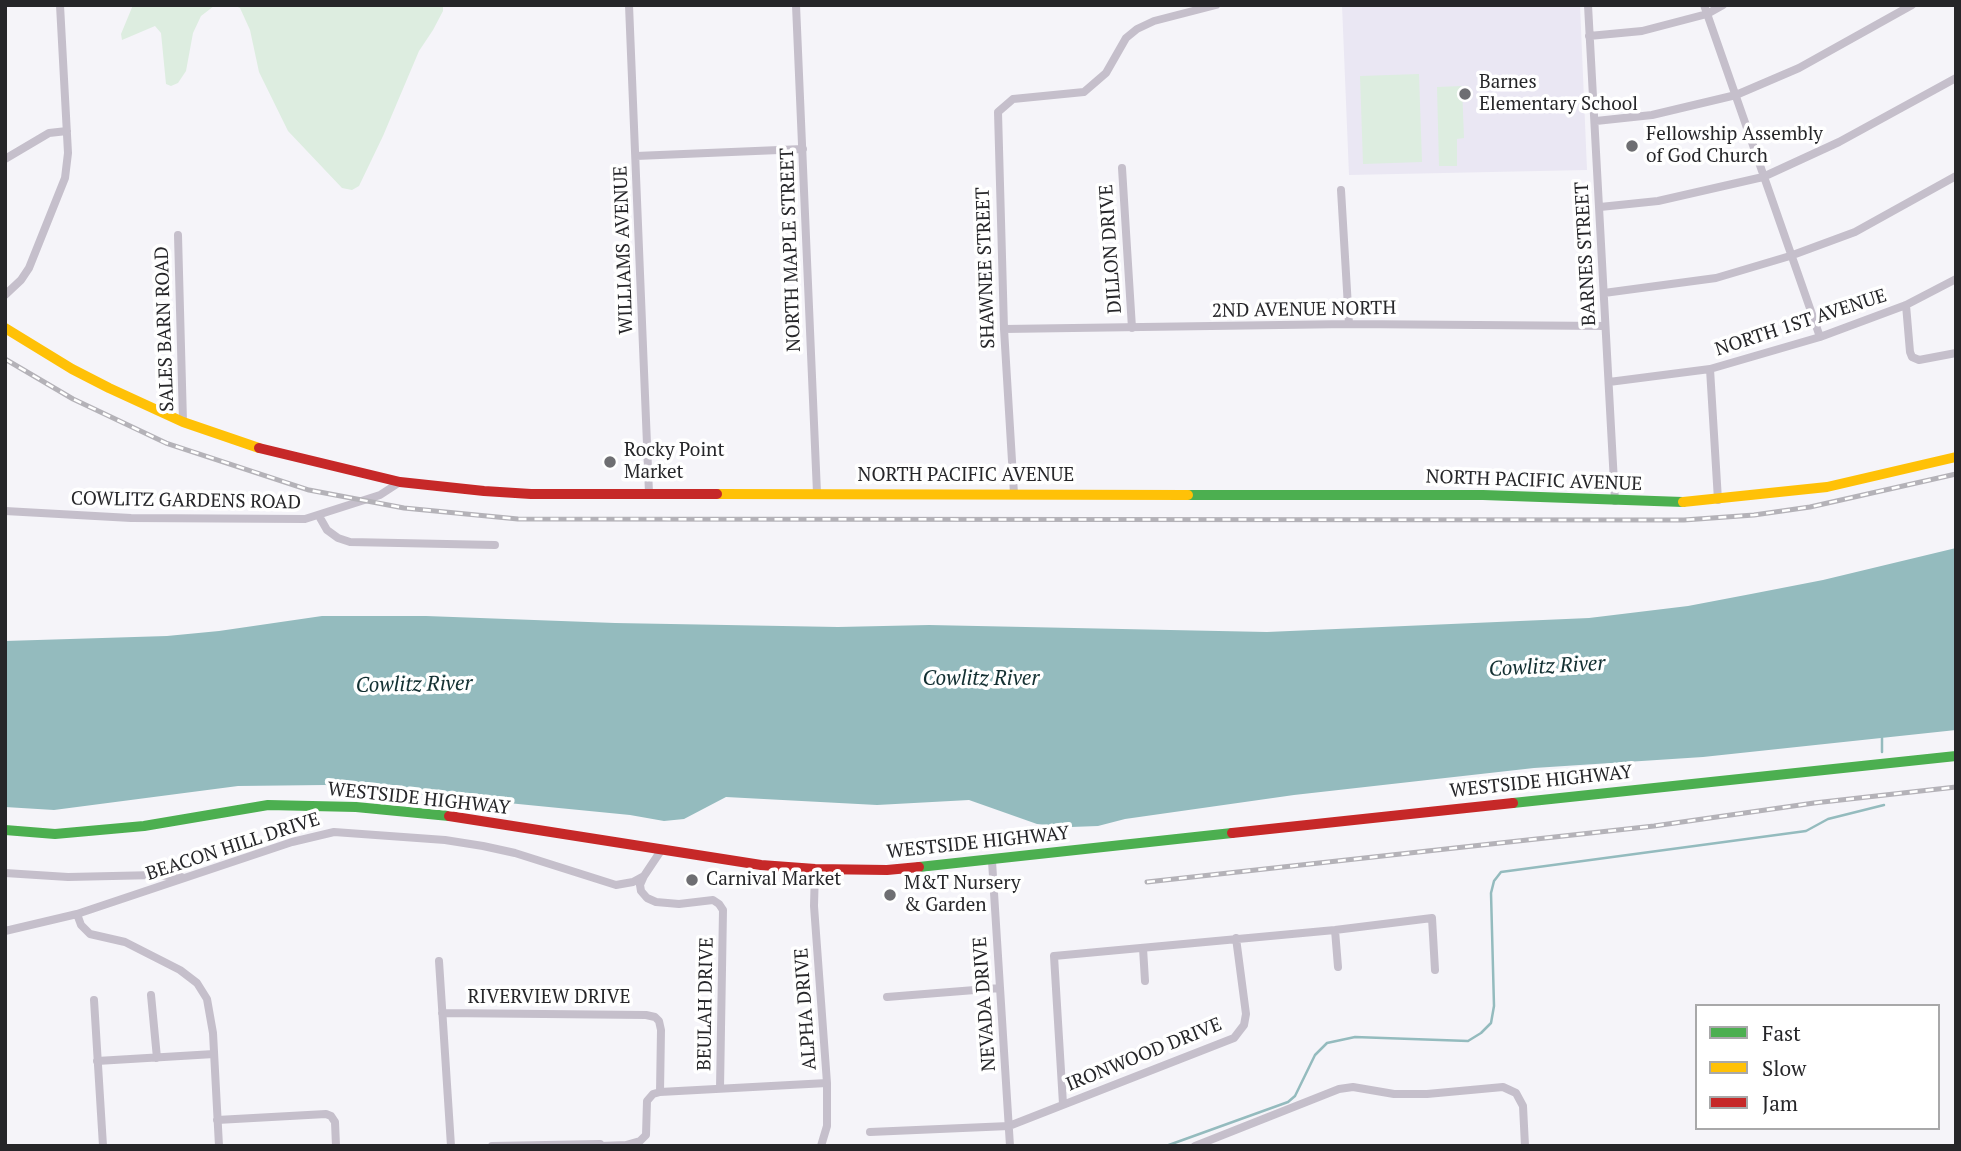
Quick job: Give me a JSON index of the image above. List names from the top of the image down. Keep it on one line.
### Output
{"streets":{"street":["DILLON DRIVE","WILLIAMS AVENUE","NORTH MAPLE STREET","BARNES STREET","SHAWNEE STREET","2ND AVENUE NORTH","NORTH 1ST AVENUE","SALES BARN ROAD","NORTH PACIFIC AVENUE","COWLITZ GARDENS ROAD","WESTSIDE HIGHWAY","BEACON HILL DRIVE","RIVERVIEW DRIVE","BEULAH DRIVE","NEVADA DRIVE","ALPHA DRIVE","IRONWOOD DRIVE"]},"crossings":[["DILLON DRIVE","2ND AVENUE NORTH"],["WILLIAMS AVENUE","NORTH PACIFIC AVENUE"],["NORTH MAPLE STREET","NORTH PACIFIC AVENUE"],["BARNES STREET","2ND AVENUE NORTH"],["BARNES STREET","NORTH 1ST AVENUE"],["BARNES STREET","NORTH PACIFIC AVENUE"],["SHAWNEE STREET","2ND AVENUE NORTH"],["SHAWNEE STREET","NORTH PACIFIC AVENUE"],["SALES BARN ROAD","NORTH PACIFIC AVENUE"],["NORTH PACIFIC AVENUE","COWLITZ GARDENS ROAD"],["WESTSIDE HIGHWAY","NEVADA DRIVE"],["WESTSIDE HIGHWAY","ALPHA DRIVE"],["BEACON HILL DRIVE","BEULAH DRIVE"],["RIVERVIEW DRIVE","BEULAH DRIVE"],["NEVADA DRIVE","IRONWOOD DRIVE"]],"water":["Cowlitz River"],"places":["Barnes Elementary School","Fellowship Assembly of God Church","Rocky Point Market","Carnival Market","M&T Nursery & Garden"],"legend":["Fast","Slow","Jam"]}
